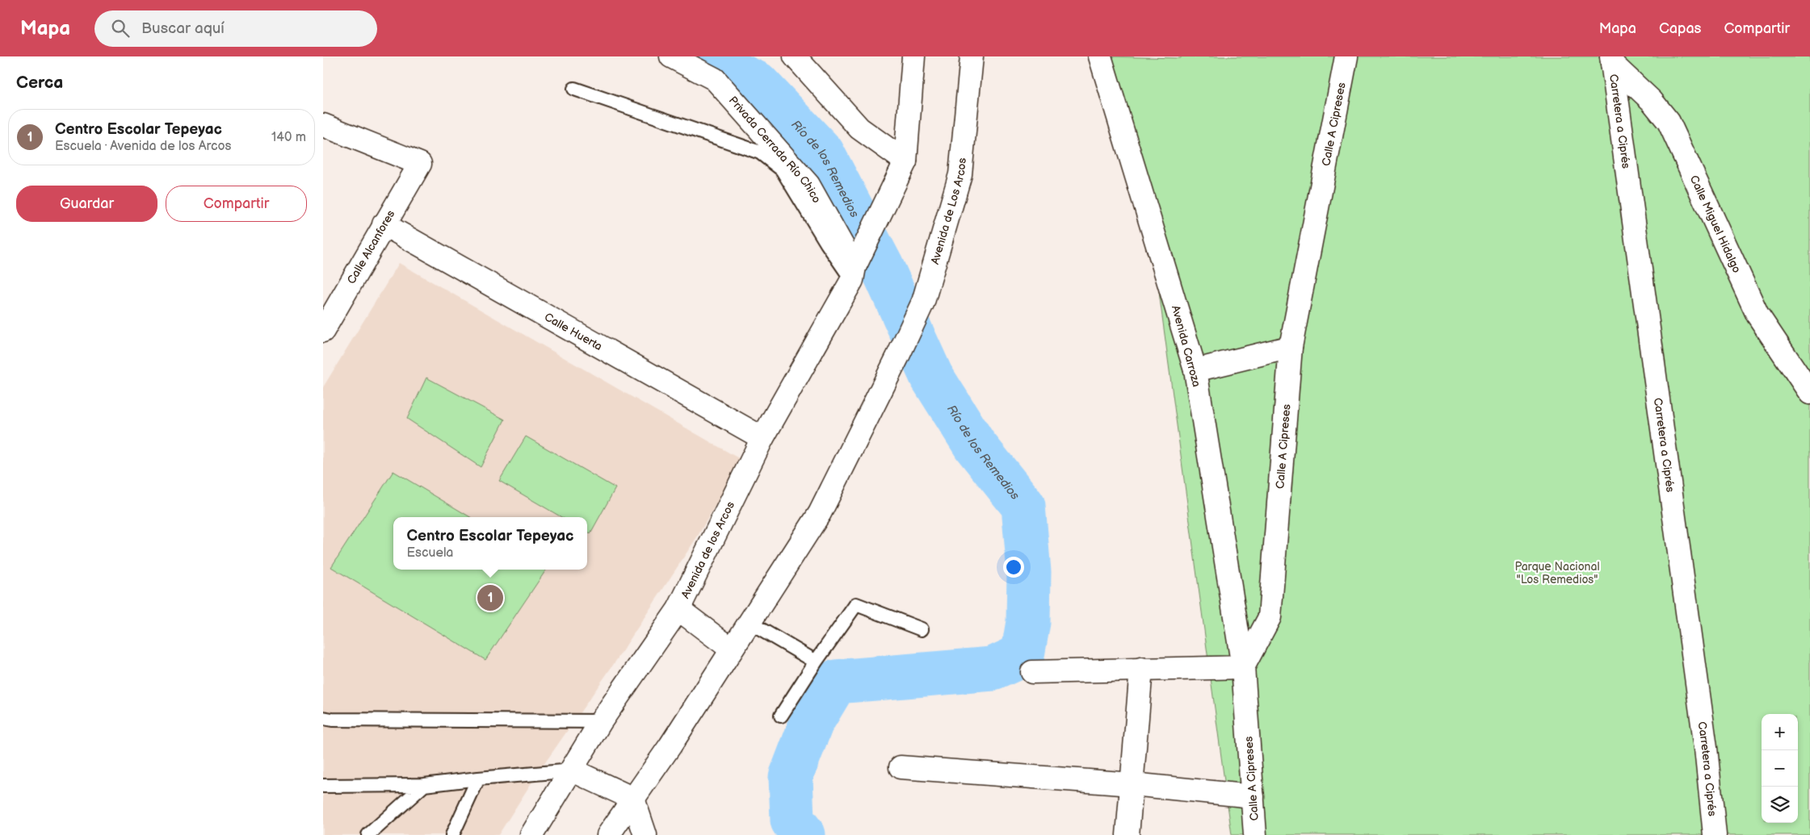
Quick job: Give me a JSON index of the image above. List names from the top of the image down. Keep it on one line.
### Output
{"streets":{"street":["Carretera a Ciprés","Calle A Cipreses","Privada Cerrada Río Chico","Avenida de Los Arcos","Calle Miguel Hidalgo","Calle Alcanfores","Calle Huerta","Avenida Carroza","Avenida de los Arcos"]},"crossings":[["Carretera a Ciprés","Calle Miguel Hidalgo"],["Calle A Cipreses","Avenida Carroza"],["Privada Cerrada Río Chico","Avenida de los Arcos"],["Calle Alcanfores","Calle Huerta"],["Calle Huerta","Avenida de los Arcos"]],"water":["Río de los Remedios"],"parks":["Parque Nacional \"Los Remedios\""],"page":{"header":"Mapa","search":"Buscar aquí","nav":["Mapa","Capas","Compartir"],"heading":"Cerca","list":[{"mark":"1","name":"Centro Escolar Tepeyac","note":"Escuela · Avenida de los Arcos","value":"140 m"}],"buttons":["Guardar","Compartir"],"popup":["Centro Escolar Tepeyac","Escuela"],"pins":"1","map_buttons":["+","−"]}}
